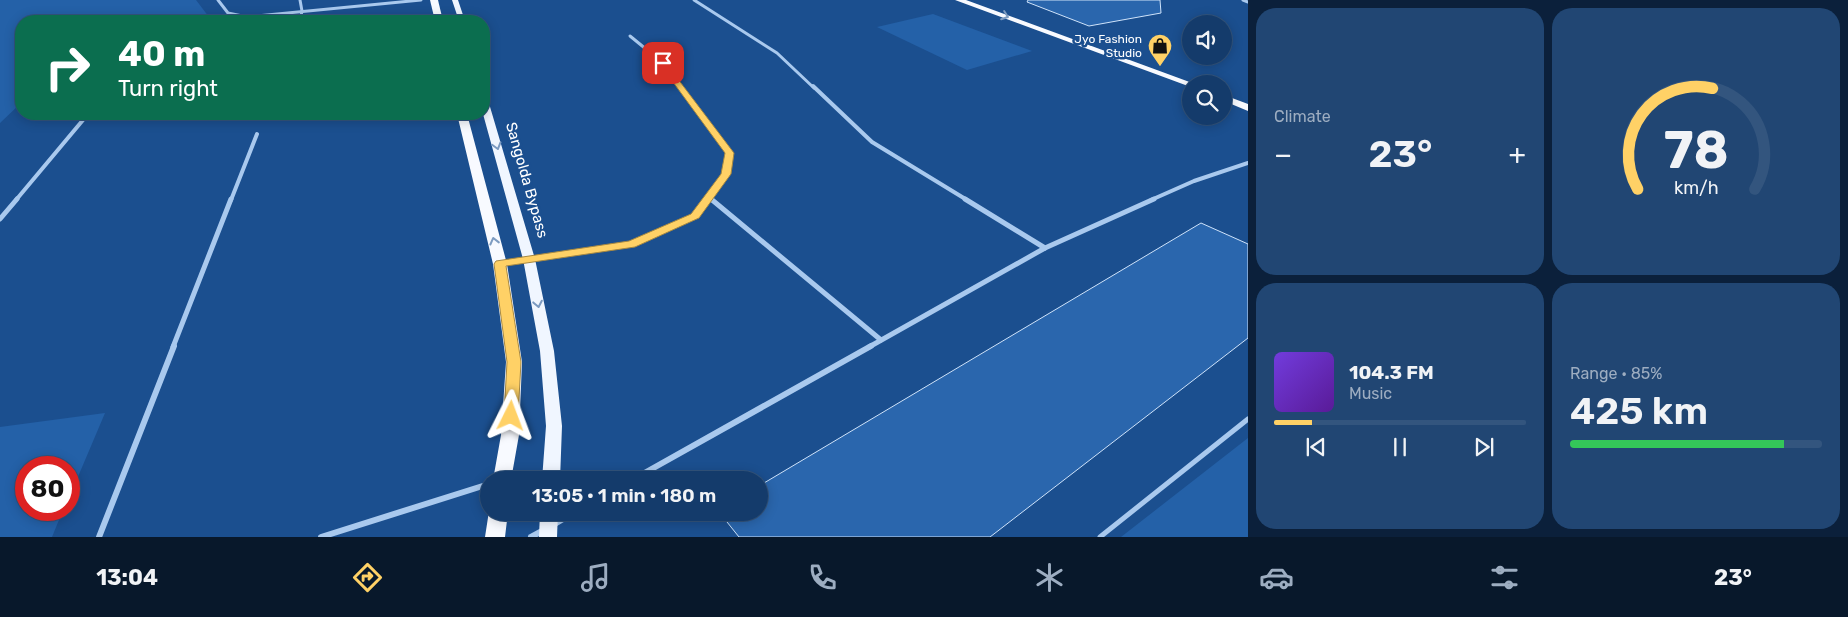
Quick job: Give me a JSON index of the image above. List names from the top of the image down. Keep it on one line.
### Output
{"streets":{"main road":["Sangolda Bypass"]},"one_way":["Sangolda Bypass"],"places":{"shop":["Jyo Fashion Studio"]},"page":{"tile":["Climate",["Range · 85%","425 km"]],"turn":["40 m","Turn right"],"heat":["−","23°","+"],"song":["104.3 FM","Music"],"limit":"80","trip":"13:05 · 1 min · 180 m","tabs":["13:04","23°"],"gauge":["78","km/h"]}}
